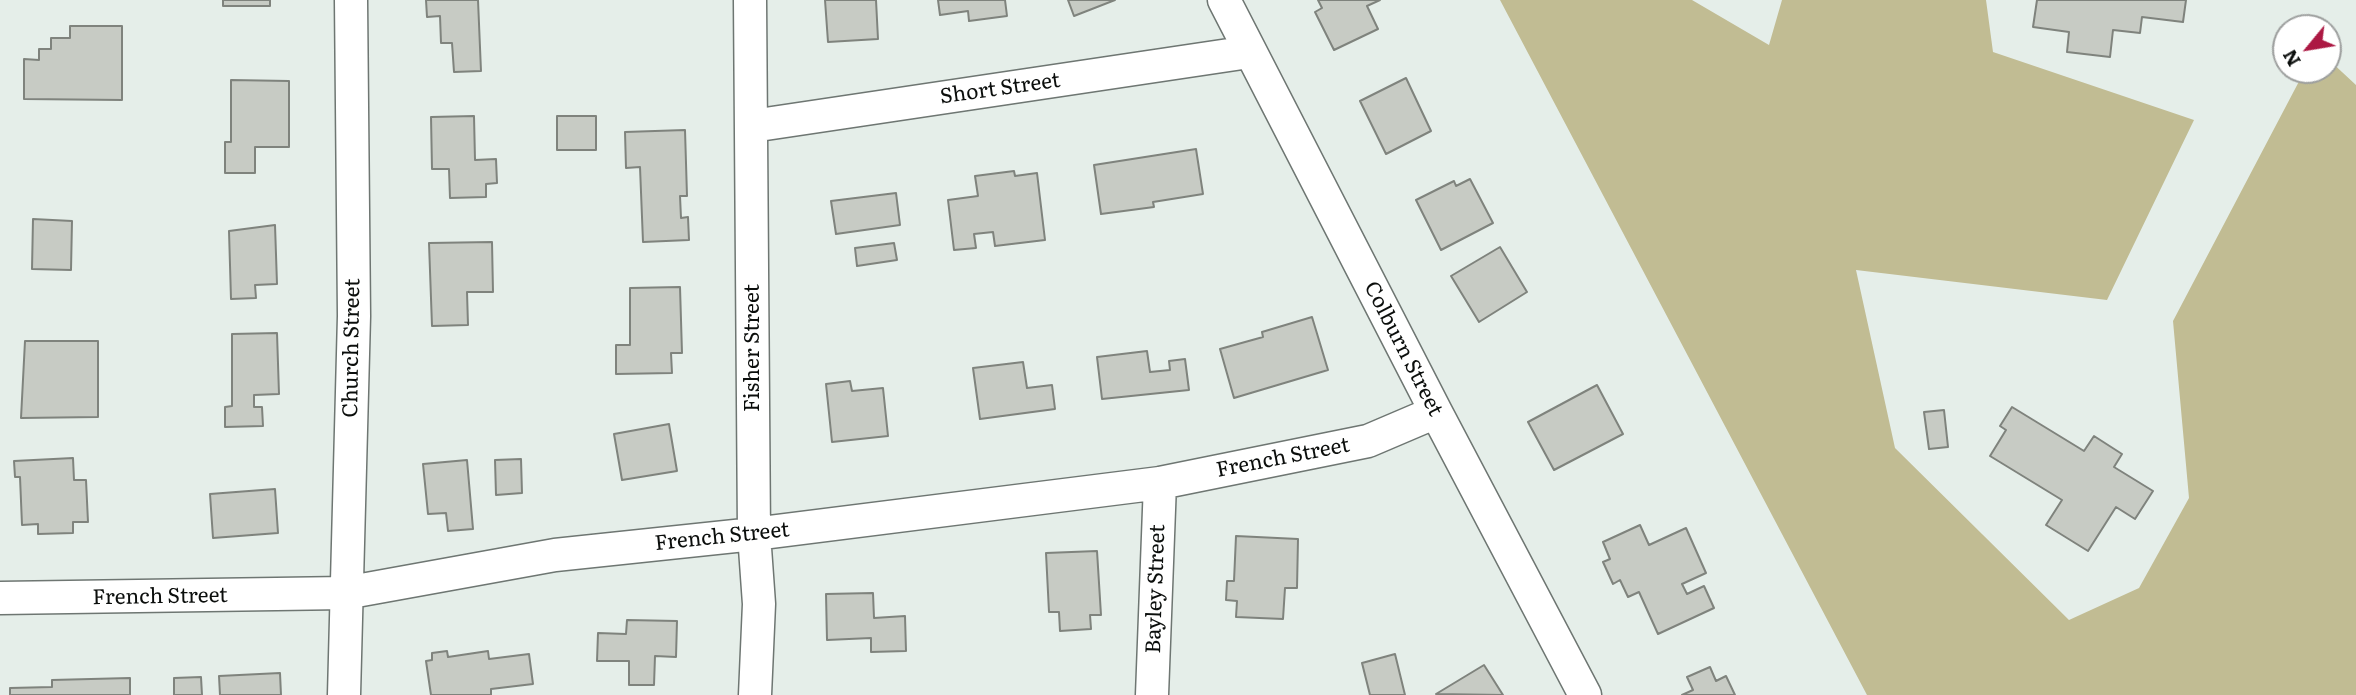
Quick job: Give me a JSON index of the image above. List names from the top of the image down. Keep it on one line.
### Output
{"streets":{"street":["Short Street","Church Street","Fisher Street","Colburn Street","French Street","Bayley Street"]},"crossings":[["Short Street","Fisher Street"],["Short Street","Colburn Street"],["Church Street","French Street"],["Fisher Street","French Street"],["Colburn Street","French Street"],["French Street","Bayley Street"]],"north":"bottom left"}
